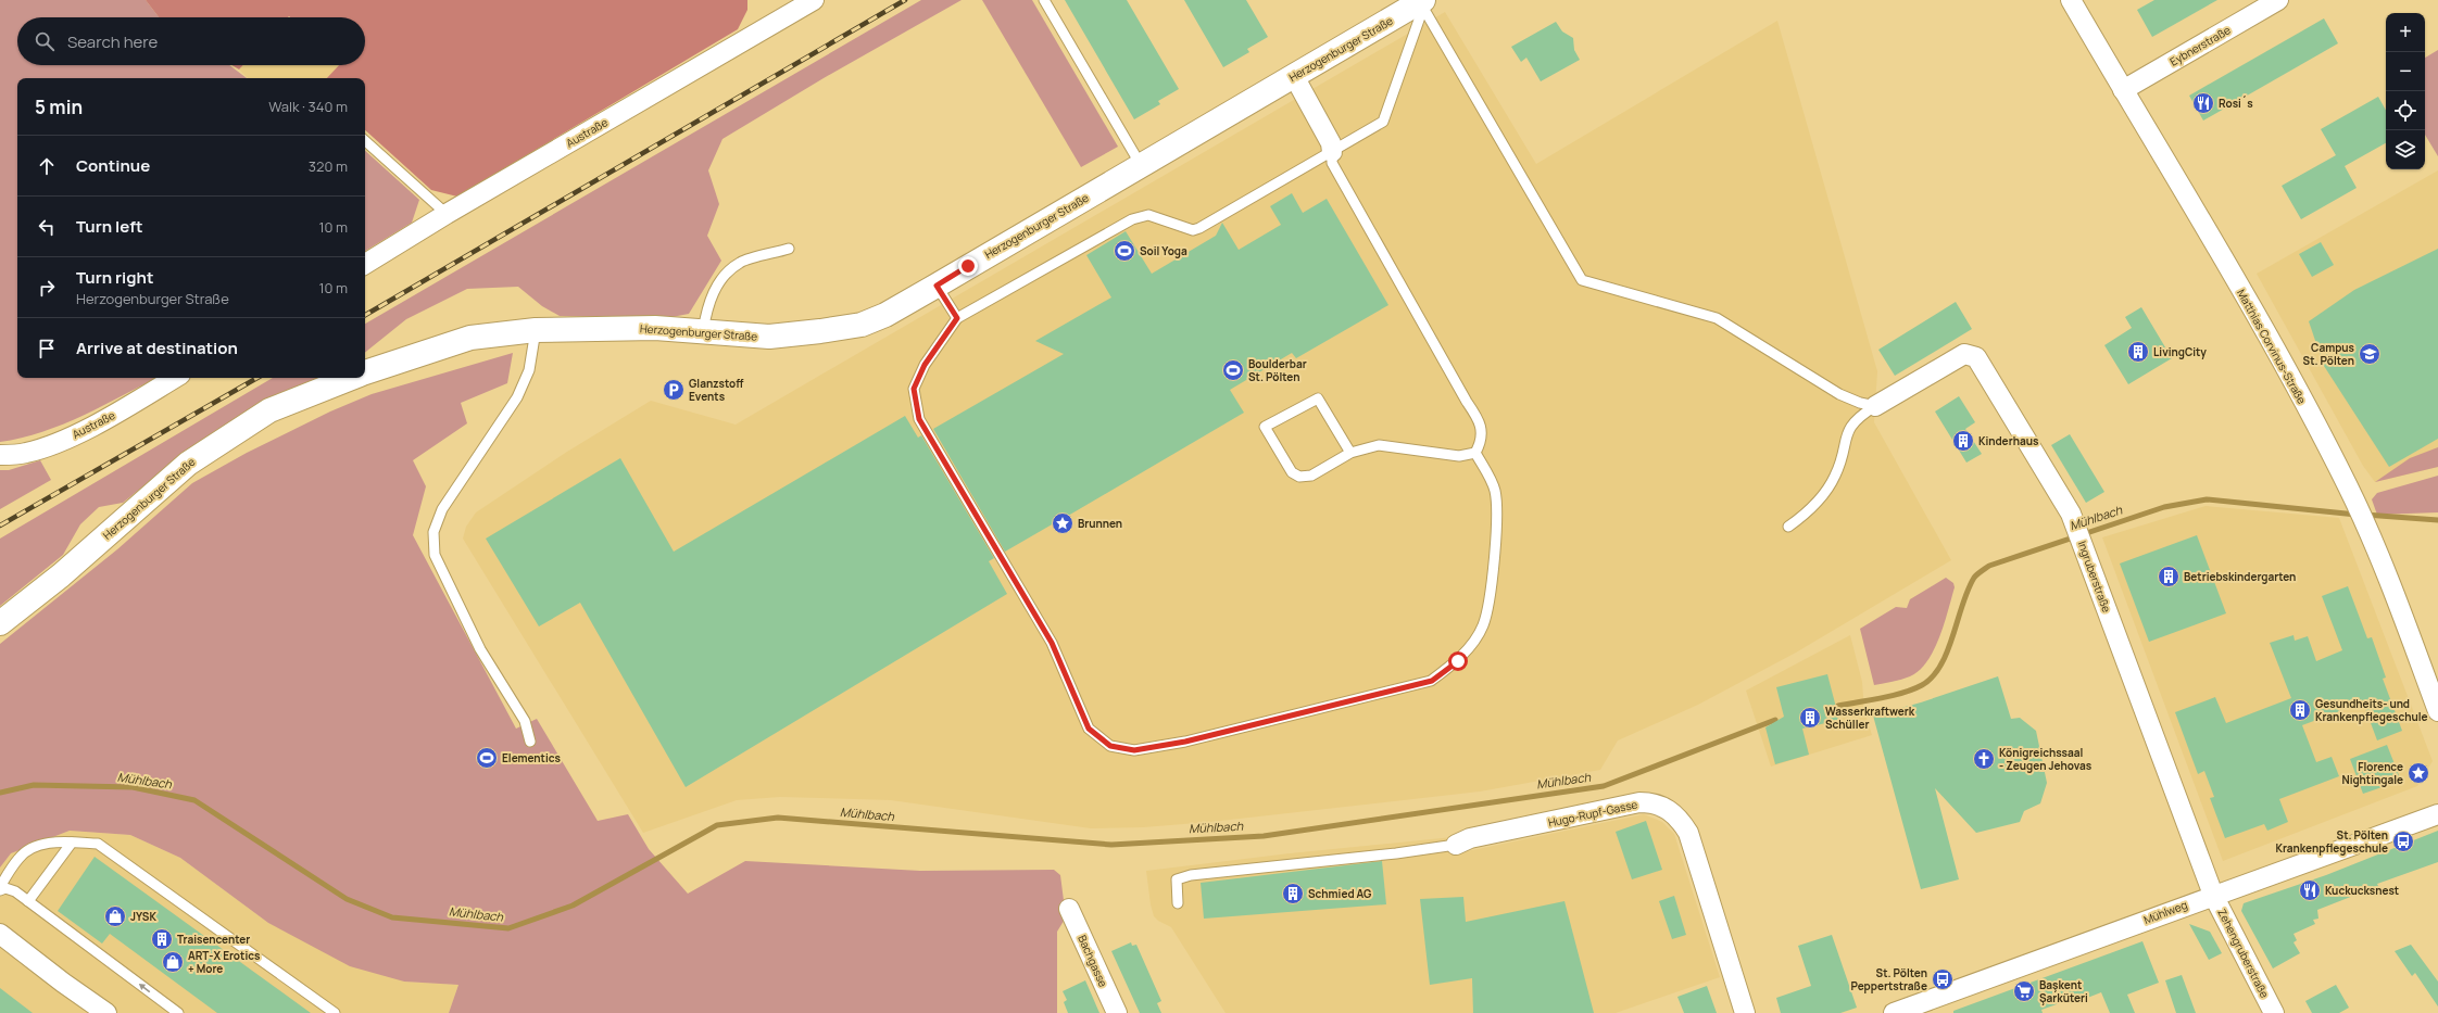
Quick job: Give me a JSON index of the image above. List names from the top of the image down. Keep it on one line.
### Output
{"streets":{"street":["Eybnerstraße","Herzogenburger Straße","Austraße","Matthias Corvinus-Straße","Ingruberstraße","Hugo-Rupf-Gasse","Mühlweg","Zehengruberstraße","Bachgasse"]},"crossings":[["Eybnerstraße","Matthias Corvinus-Straße"],["Ingruberstraße","Mühlweg"],["Ingruberstraße","Zehengruberstraße"],["Mühlweg","Zehengruberstraße"]],"water":["Mühlbach"],"places":{"restaurant":["Rosi´s","Kuckucksnest"],"sports":["Soil Yoga","Boulderbar St. Pölten","Elementics"],"building":["LivingCity","Kinderhaus","Betriebskindergarten","Gesundheits- und Krankenpflegeschule","Wasserkraftwerk Schüller","Schmied AG","Traisencenter"],"school or university":["Campus St. Pölten"],"parking":["Glanzstoff Events"],"place":["Brunnen","Florence Nightingale"],"church":["Königreichssaal - Zeugen Jehovas"],"bus stop":["St. Pölten Krankenpflegeschule","St. Pölten Peppertstraße"],"shop":["JYSK","ART-X Erotics + More"],"supermarket":["Başkent Şarküteri"]},"page":{"map_buttons":["+","−"],"search":"Search here","heading":["5 min","Walk · 340 m"],"list":[["Continue","320 m"],["Turn left","10 m"],["Turn right","Herzogenburger Straße","10 m"],"Arrive at destination"]}}
